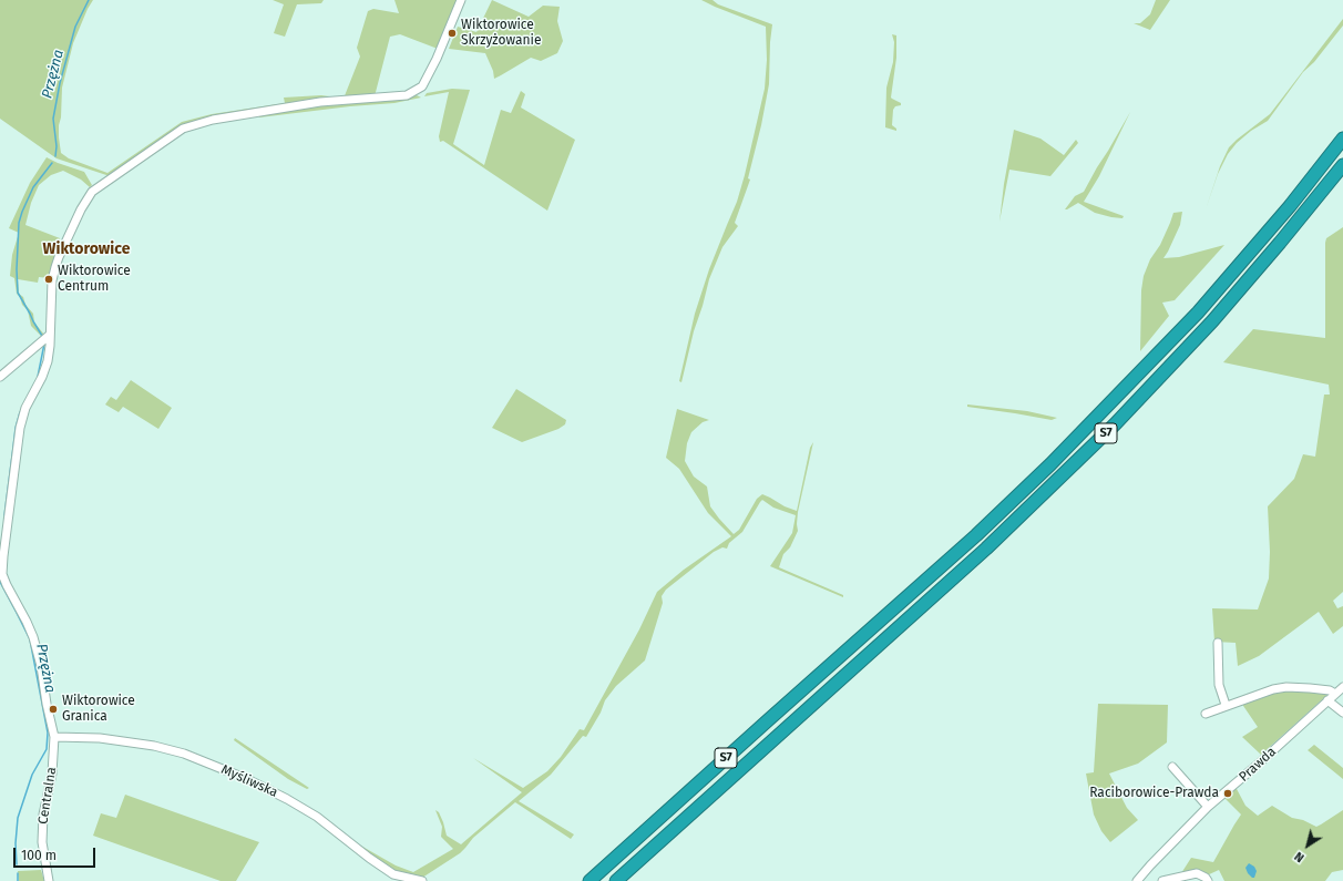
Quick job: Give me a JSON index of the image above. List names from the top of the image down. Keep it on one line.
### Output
{"streets":{"highway":["S7"],"street":["Prawda","Myśliwska","Centralna"]},"crossings":[["Myśliwska","Centralna"]],"districts":["Wiktorowice"],"water":["Przężna"],"places":["Wiktorowice Skrzyżowanie","Wiktorowice Centrum","Wiktorowice Granica","Raciborowice-Prawda"],"scale_bar":"100 m","north":"bottom left"}
